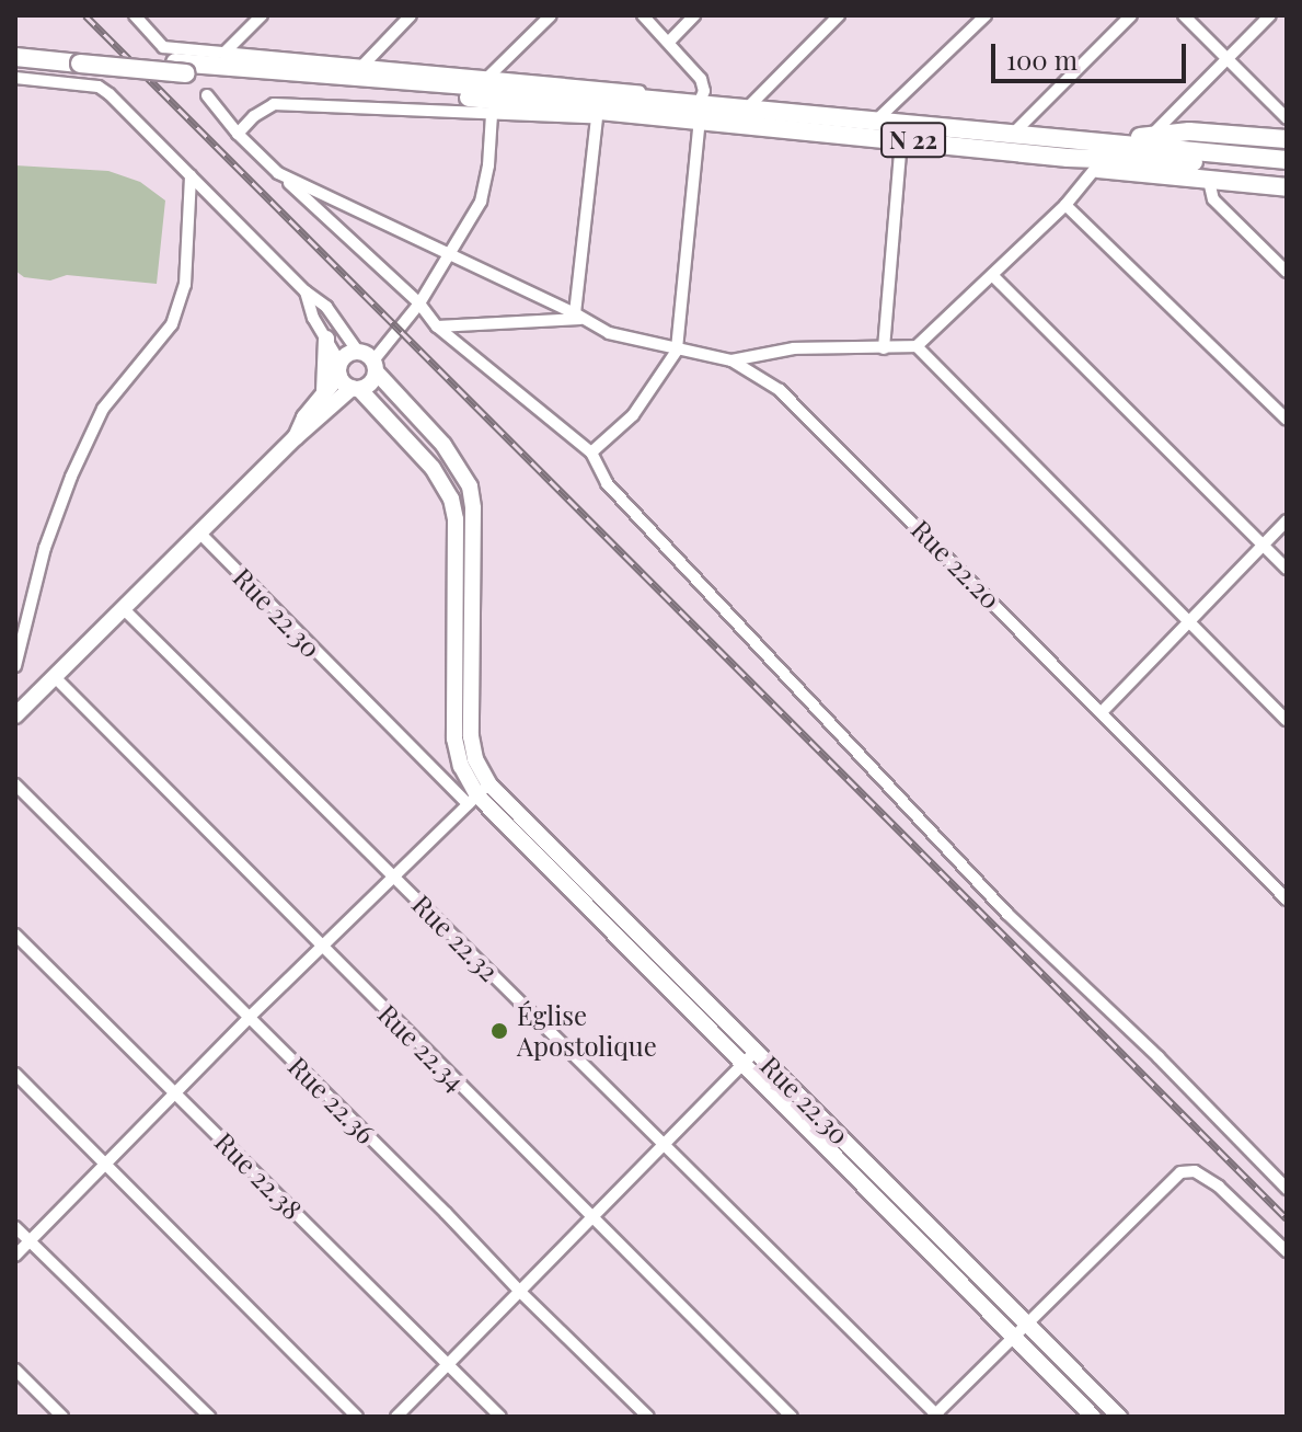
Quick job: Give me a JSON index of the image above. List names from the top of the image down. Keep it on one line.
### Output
{"streets":{"main road":["N 22"],"street":["Rue 22.20","Rue 22.30","Rue 22.32","Rue 22.34","Rue 22.36","Rue 22.38"]},"places":["Église Apostolique"],"scale_bar":"100 m"}
